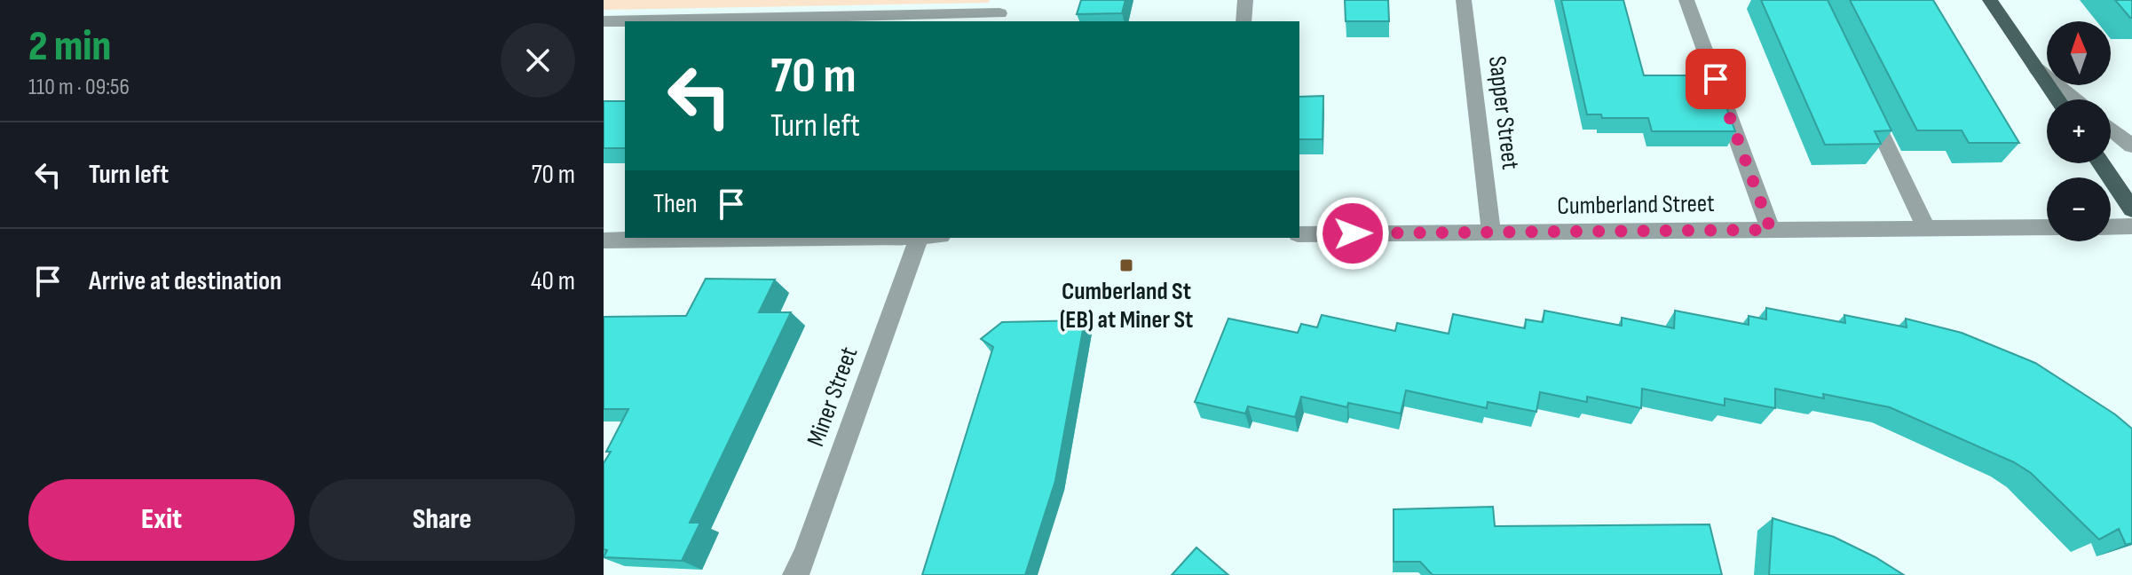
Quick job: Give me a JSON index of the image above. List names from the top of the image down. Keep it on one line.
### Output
{"streets":{"street":["Sapper Street","Cumberland Street","Miner Street"]},"crossings":[["Sapper Street","Cumberland Street"]],"places":{"transit":["Cumberland St (EB) at Miner St"]},"north":"top","page":{"heading":["2 min","110 m · 09:56"],"map_buttons":["+","−"],"turn":["70 m","Turn left"],"list":[{"name":"Turn left","value":"70 m"},{"name":"Arrive at destination","value":"40 m"}],"then":"Then","buttons":["Exit","Share"]}}
